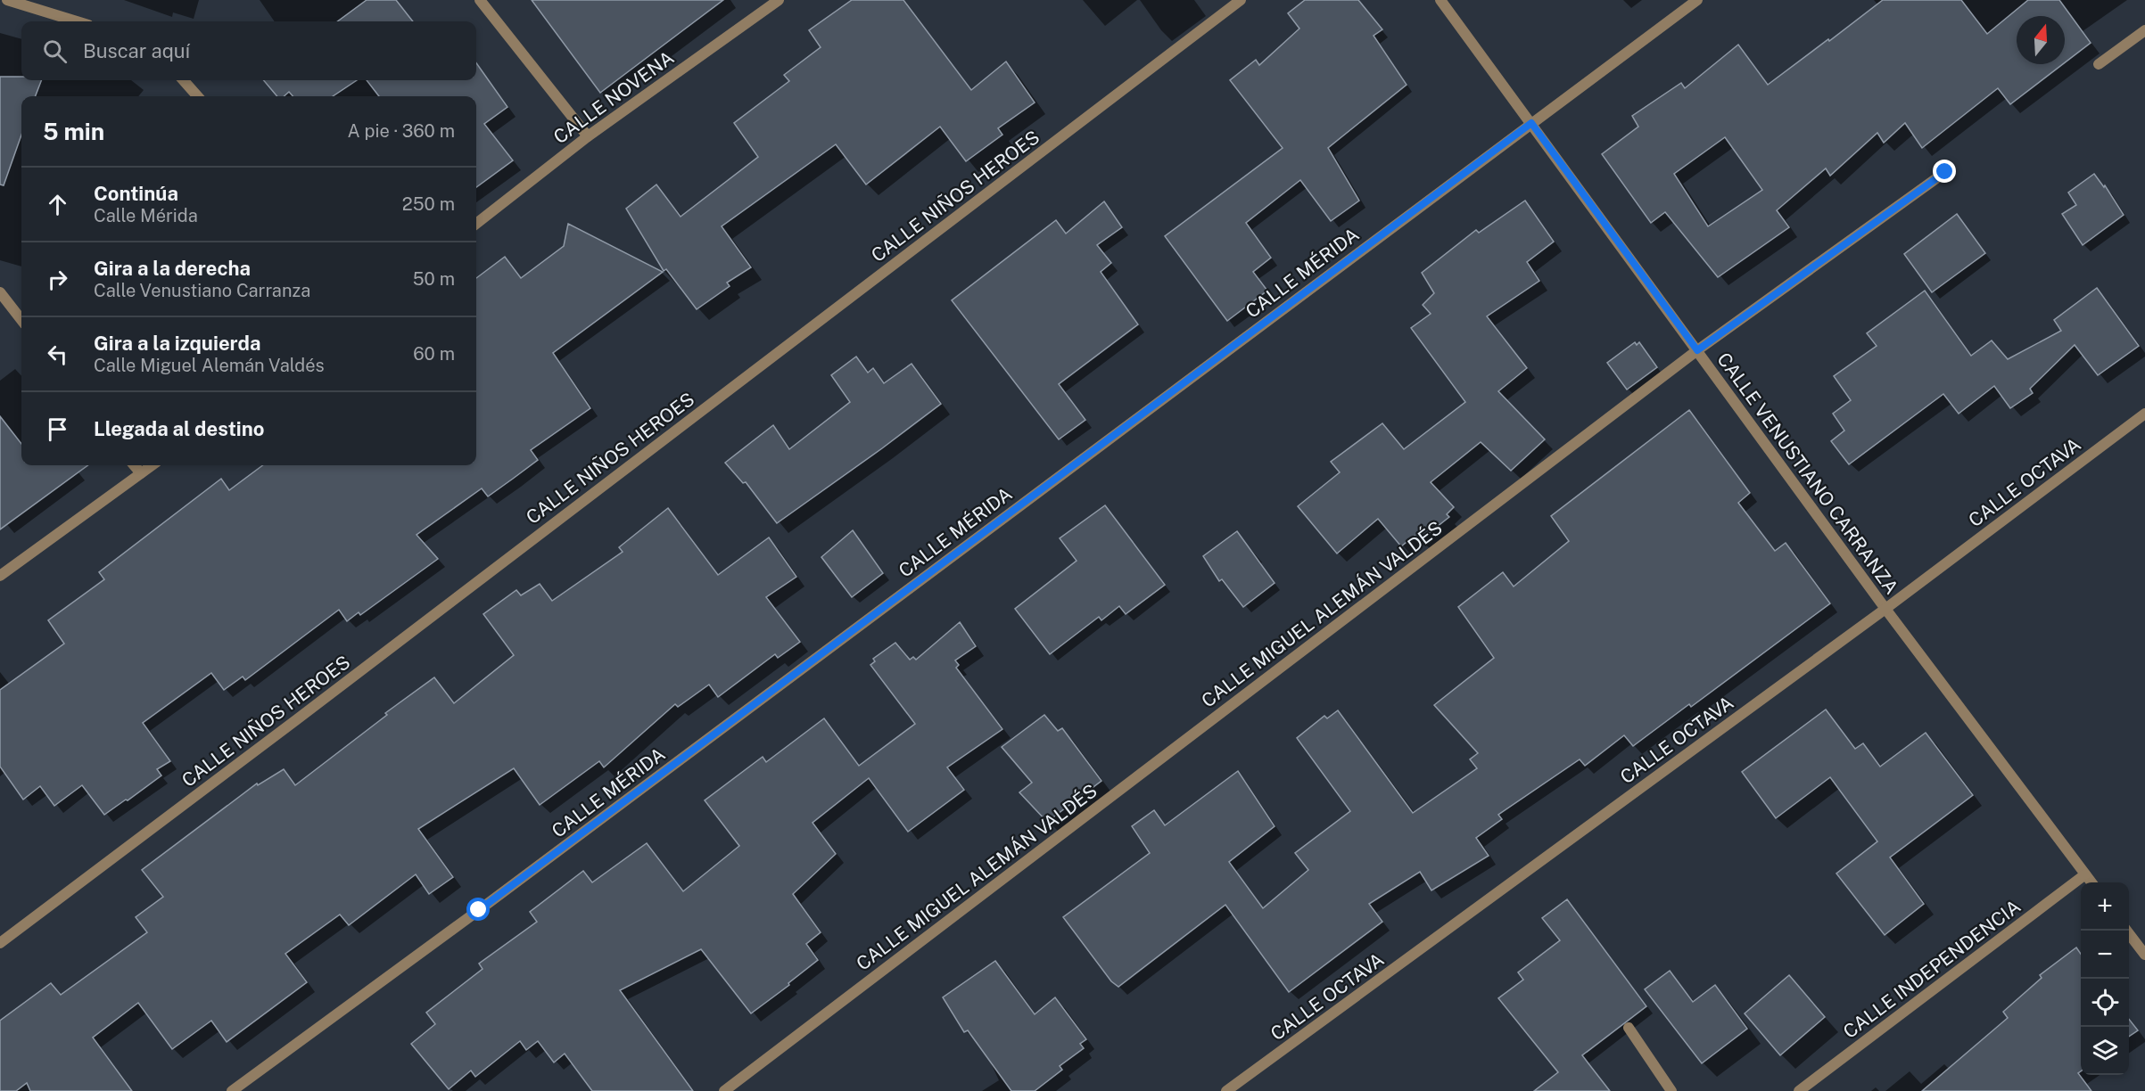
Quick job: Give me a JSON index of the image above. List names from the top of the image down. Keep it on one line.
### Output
{"streets":{"street":["CALLE NOVENA","CALLE NIÑOS HEROES","CALLE MÉRIDA","CALLE VENUSTIANO CARRANZA","CALLE OCTAVA","CALLE MIGUEL ALEMÁN VALDÉS","CALLE INDEPENDENCIA"]},"crossings":[["CALLE MÉRIDA","CALLE VENUSTIANO CARRANZA"],["CALLE VENUSTIANO CARRANZA","CALLE OCTAVA"],["CALLE VENUSTIANO CARRANZA","CALLE MIGUEL ALEMÁN VALDÉS"],["CALLE VENUSTIANO CARRANZA","CALLE INDEPENDENCIA"]],"north":"top","page":{"search":"Buscar aquí","heading":["5 min","A pie · 360 m"],"list":[["Continúa","Calle Mérida","250 m"],["Gira a la derecha","Calle Venustiano Carranza","50 m"],["Gira a la izquierda","Calle Miguel Alemán Valdés","60 m"],"Llegada al destino"],"map_buttons":["+","−"]}}
